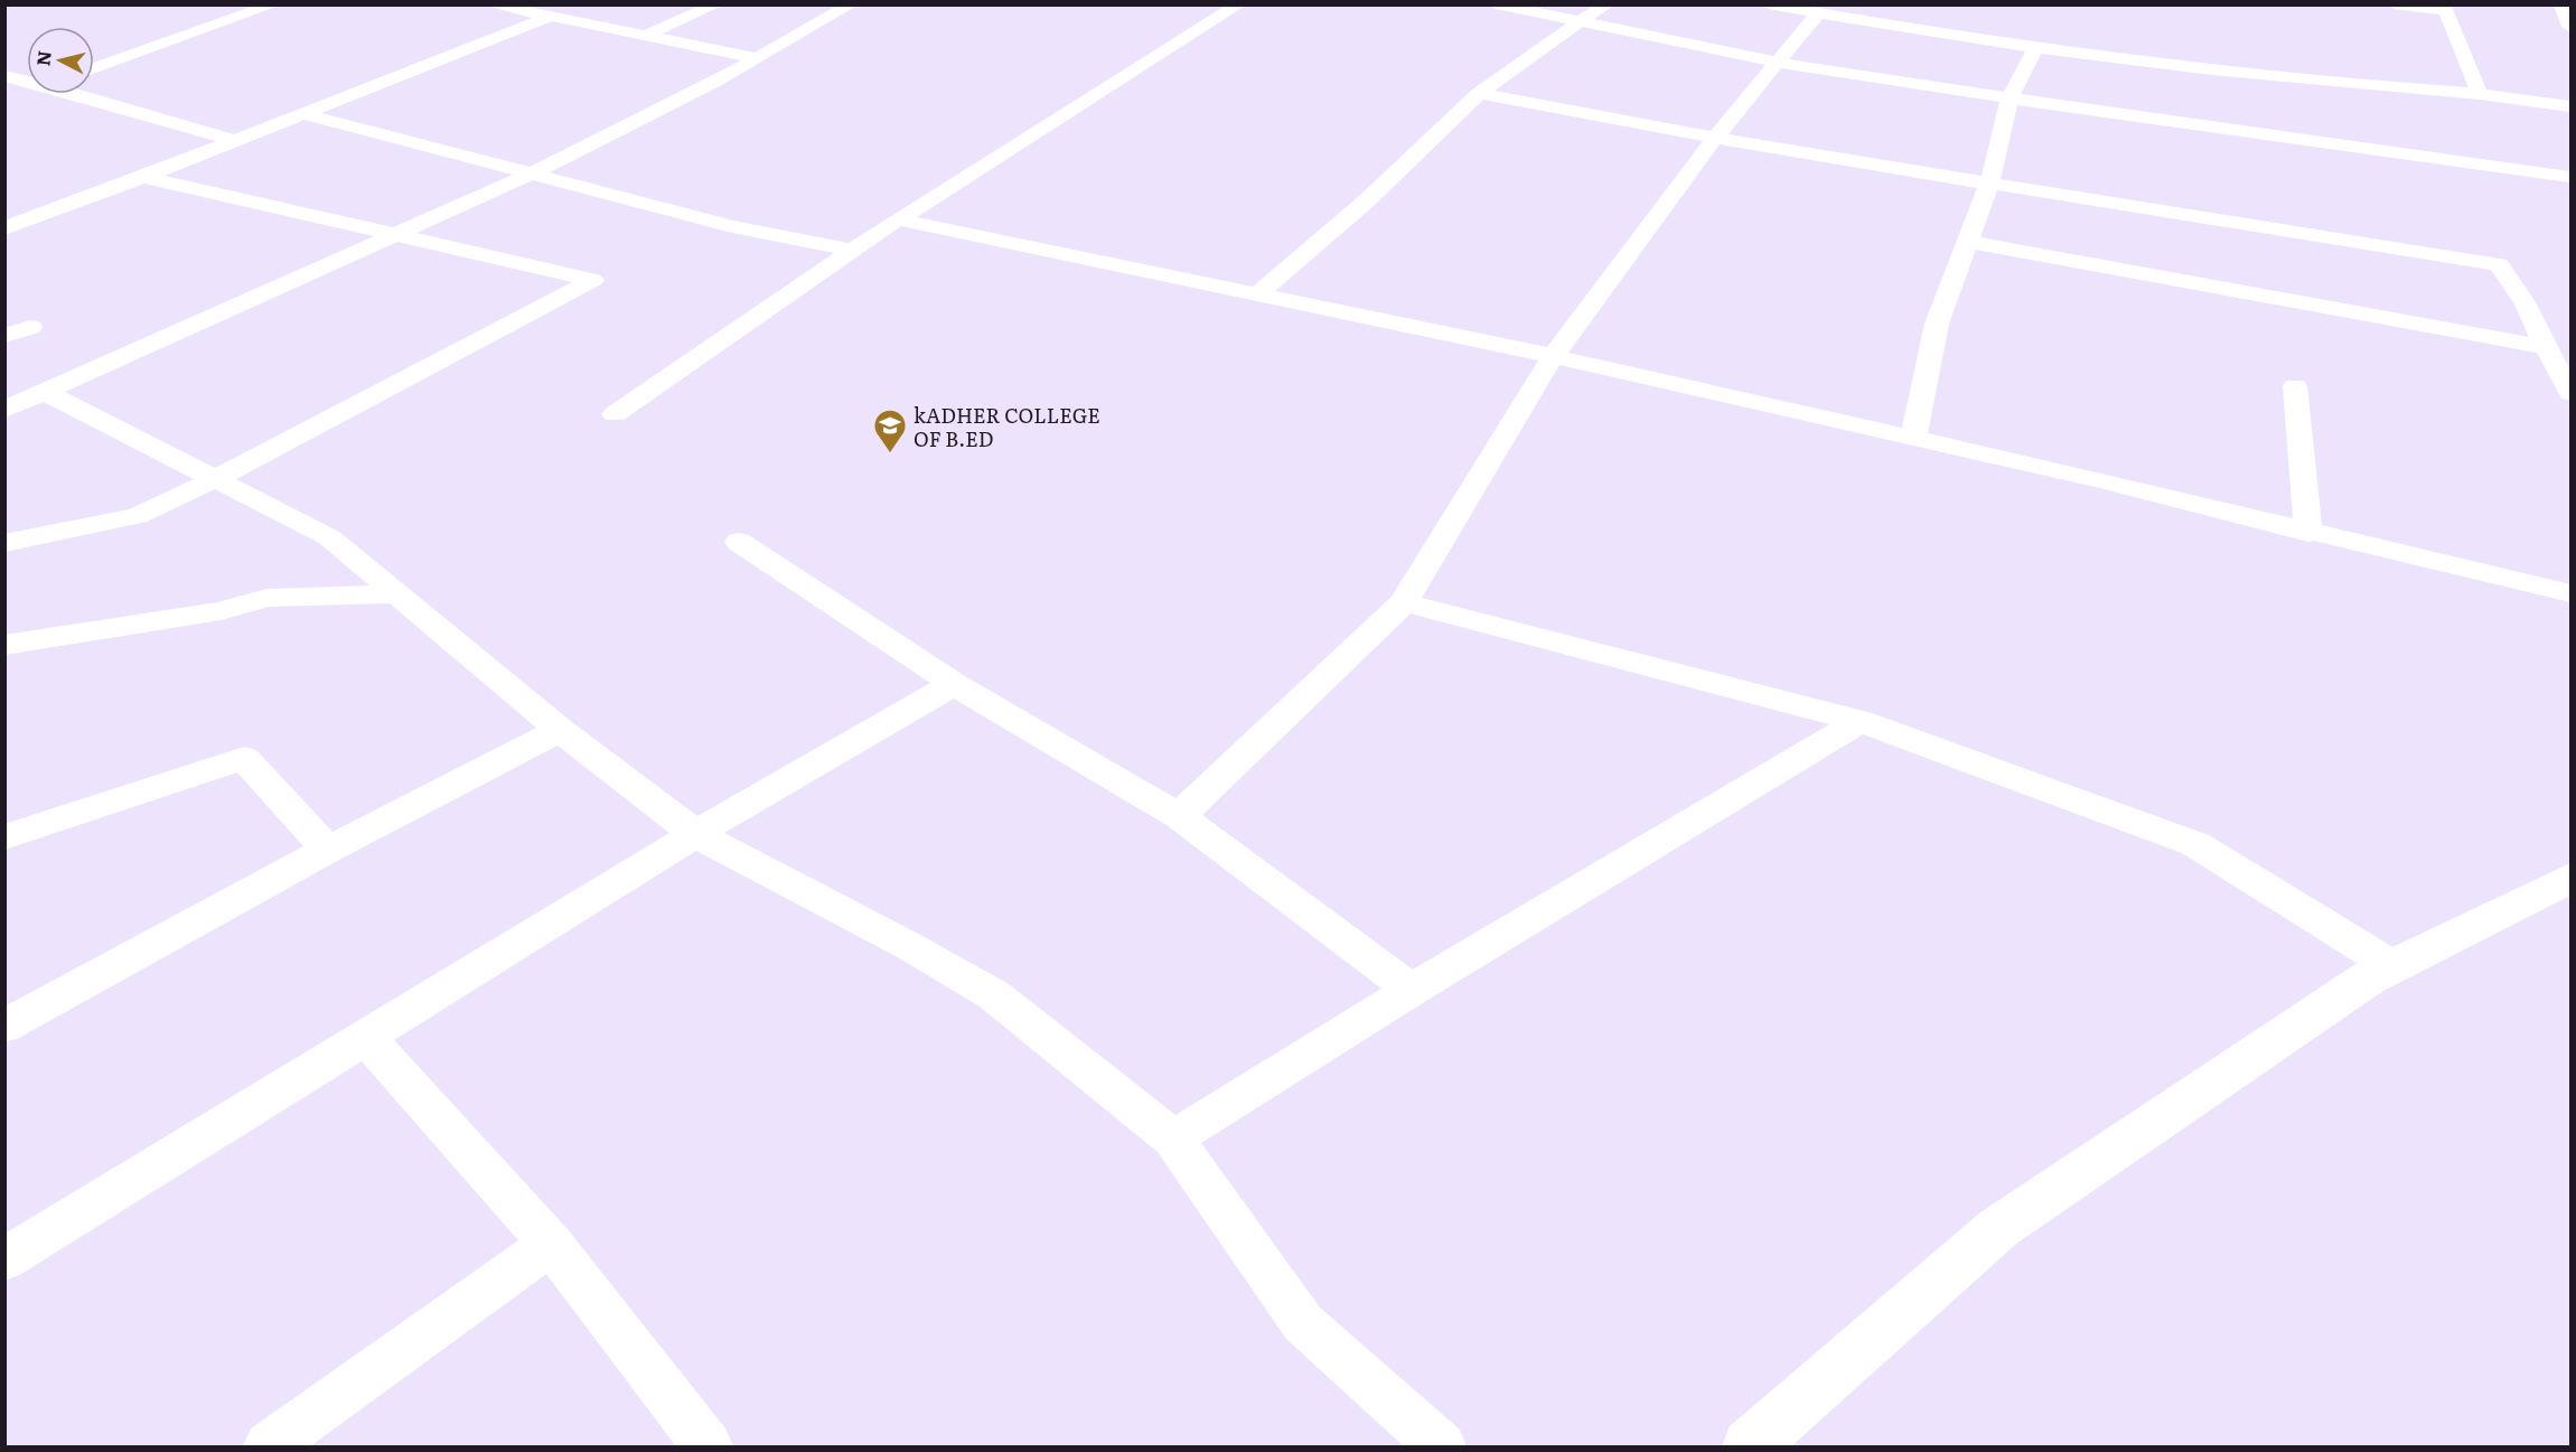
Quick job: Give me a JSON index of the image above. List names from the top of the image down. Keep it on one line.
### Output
{"places":{"school or university":["kADHER COLLEGE OF B.ED"]},"north":"left"}
